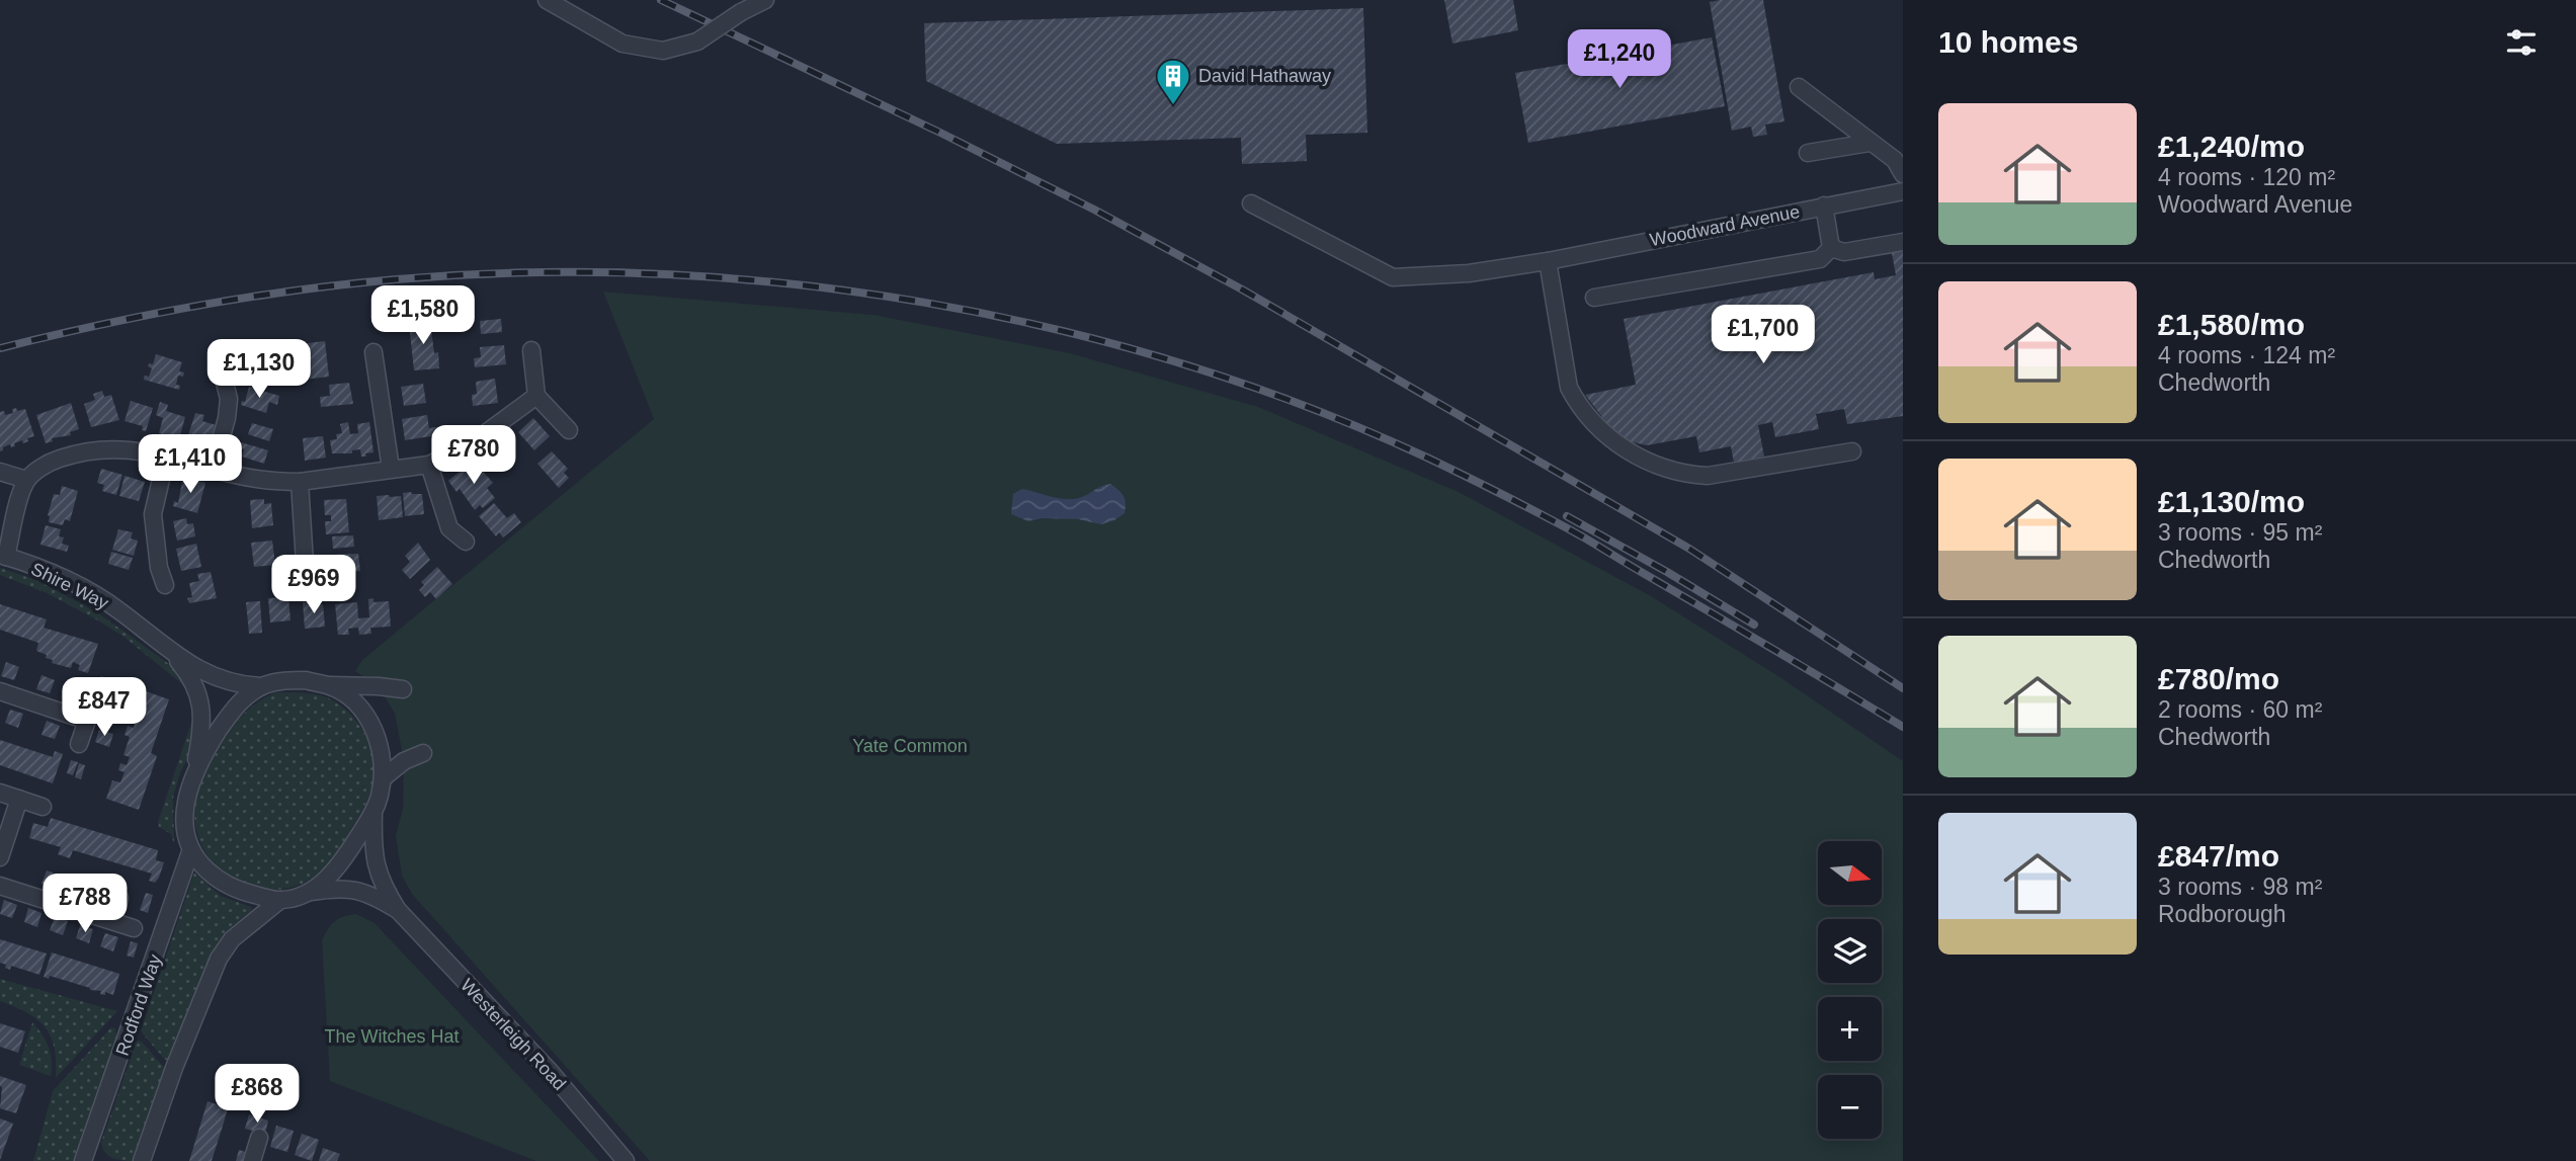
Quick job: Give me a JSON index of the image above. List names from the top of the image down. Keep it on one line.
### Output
{"streets":{"street":["Woodward Avenue","Shire Way","Rodford Way","Westerleigh Road"]},"crossings":[["Shire Way","Rodford Way"],["Shire Way","Westerleigh Road"],["Rodford Way","Westerleigh Road"]],"parks":["Yate Common","The Witches Hat"],"places":{"building":["David Hathaway"]},"north":"right","page":{"heading":"10 homes","price":["£1,240","£1,580","£1,700","£1,130","£780","£1,410","£969","£847","£788","£868"],"list":[{"name":"£1,240/mo","note":"4 rooms · 120 m² · Woodward Avenue"},{"name":"£1,580/mo","note":"4 rooms · 124 m² · Chedworth"},{"name":"£1,130/mo","note":"3 rooms · 95 m² · Chedworth"},{"name":"£780/mo","note":"2 rooms · 60 m² · Chedworth"},{"name":"£847/mo","note":"3 rooms · 98 m² · Rodborough"}],"map_buttons":["+","−"]}}
